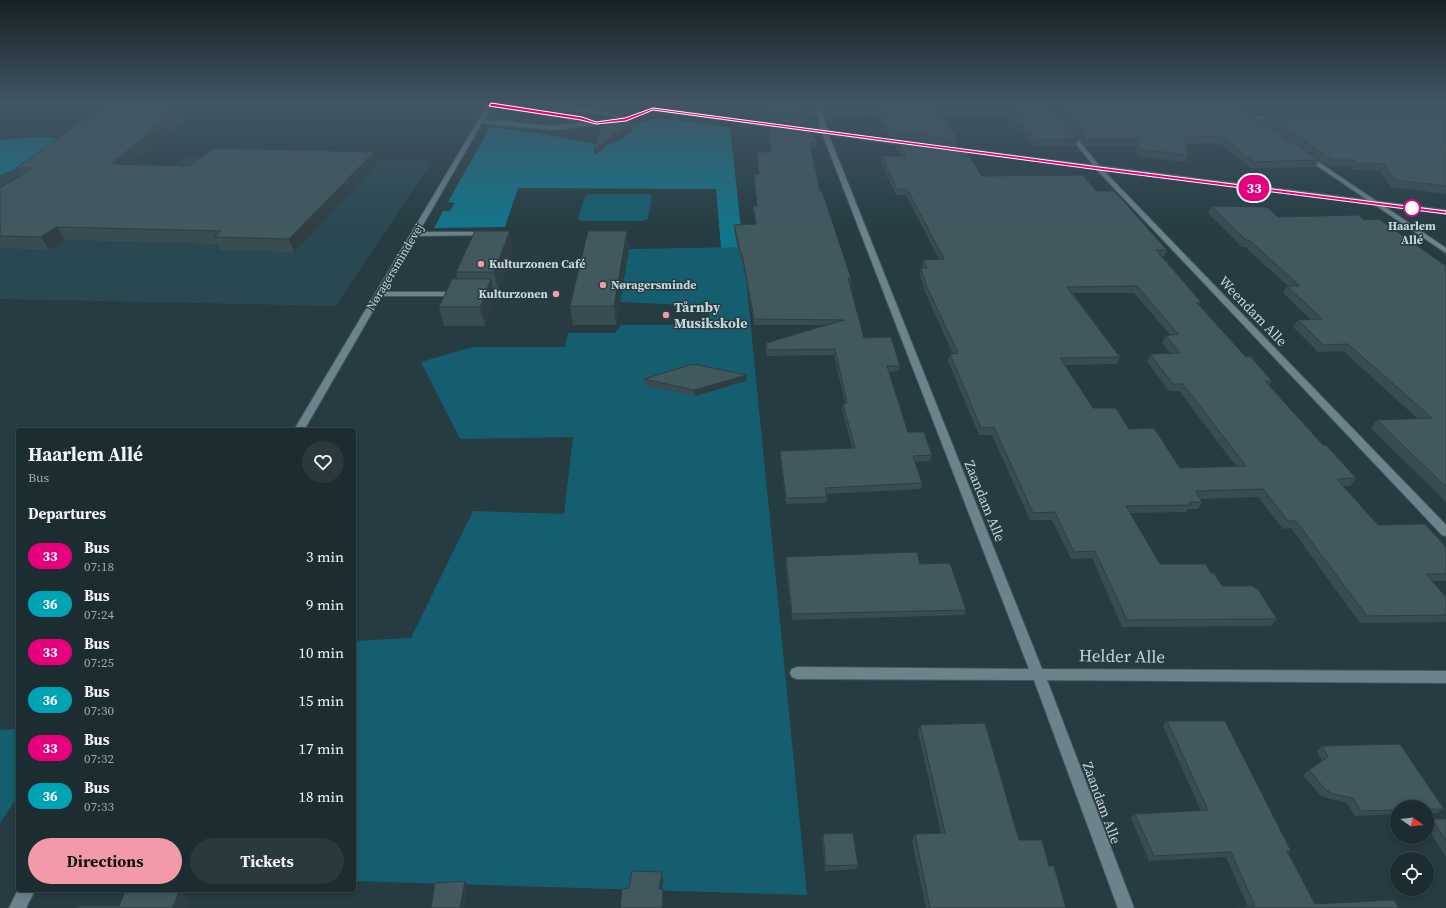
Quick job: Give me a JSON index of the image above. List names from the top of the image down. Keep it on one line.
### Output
{"streets":{"street":["Nøragersmindevej","Weendam Alle","Zaandam Alle","Helder Alle"]},"crossings":[["Zaandam Alle","Helder Alle"]],"places":["Haarlem Allé","Kulturzonen Café","Nøragersminde","Kulturzonen","Tårnby Musikskole"],"lines":["bus line 33"],"north":"right","page":{"on_map":"33","heading":[["Haarlem Allé","Bus"],"Departures"],"list":[{"mark":"33","name":"Bus","note":"07:18","value":"3 min"},{"mark":"36","name":"Bus","note":"07:24","value":"9 min"},{"mark":"33","name":"Bus","note":"07:25","value":"10 min"},{"mark":"36","name":"Bus","note":"07:30","value":"15 min"},{"mark":"33","name":"Bus","note":"07:32","value":"17 min"},{"mark":"36","name":"Bus","note":"07:33","value":"18 min"}],"buttons":["Directions","Tickets"]}}
